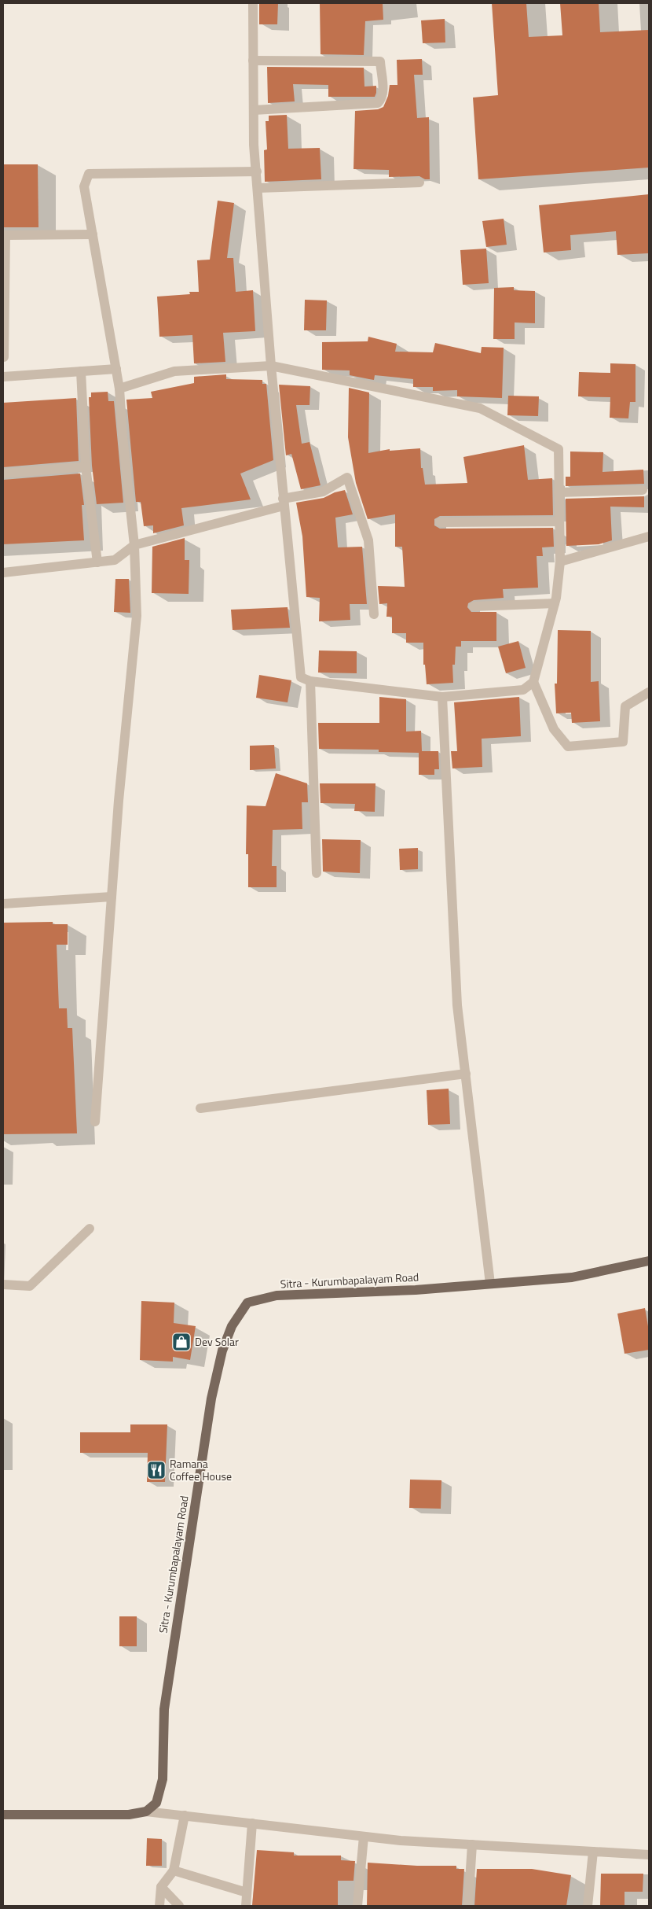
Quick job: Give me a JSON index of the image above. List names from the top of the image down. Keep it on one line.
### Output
{"streets":{"main road":["Sitra - Kurumbapalayam Road"]},"places":{"shop":["Dev Solar"],"restaurant":["Ramana Coffee House"]}}
